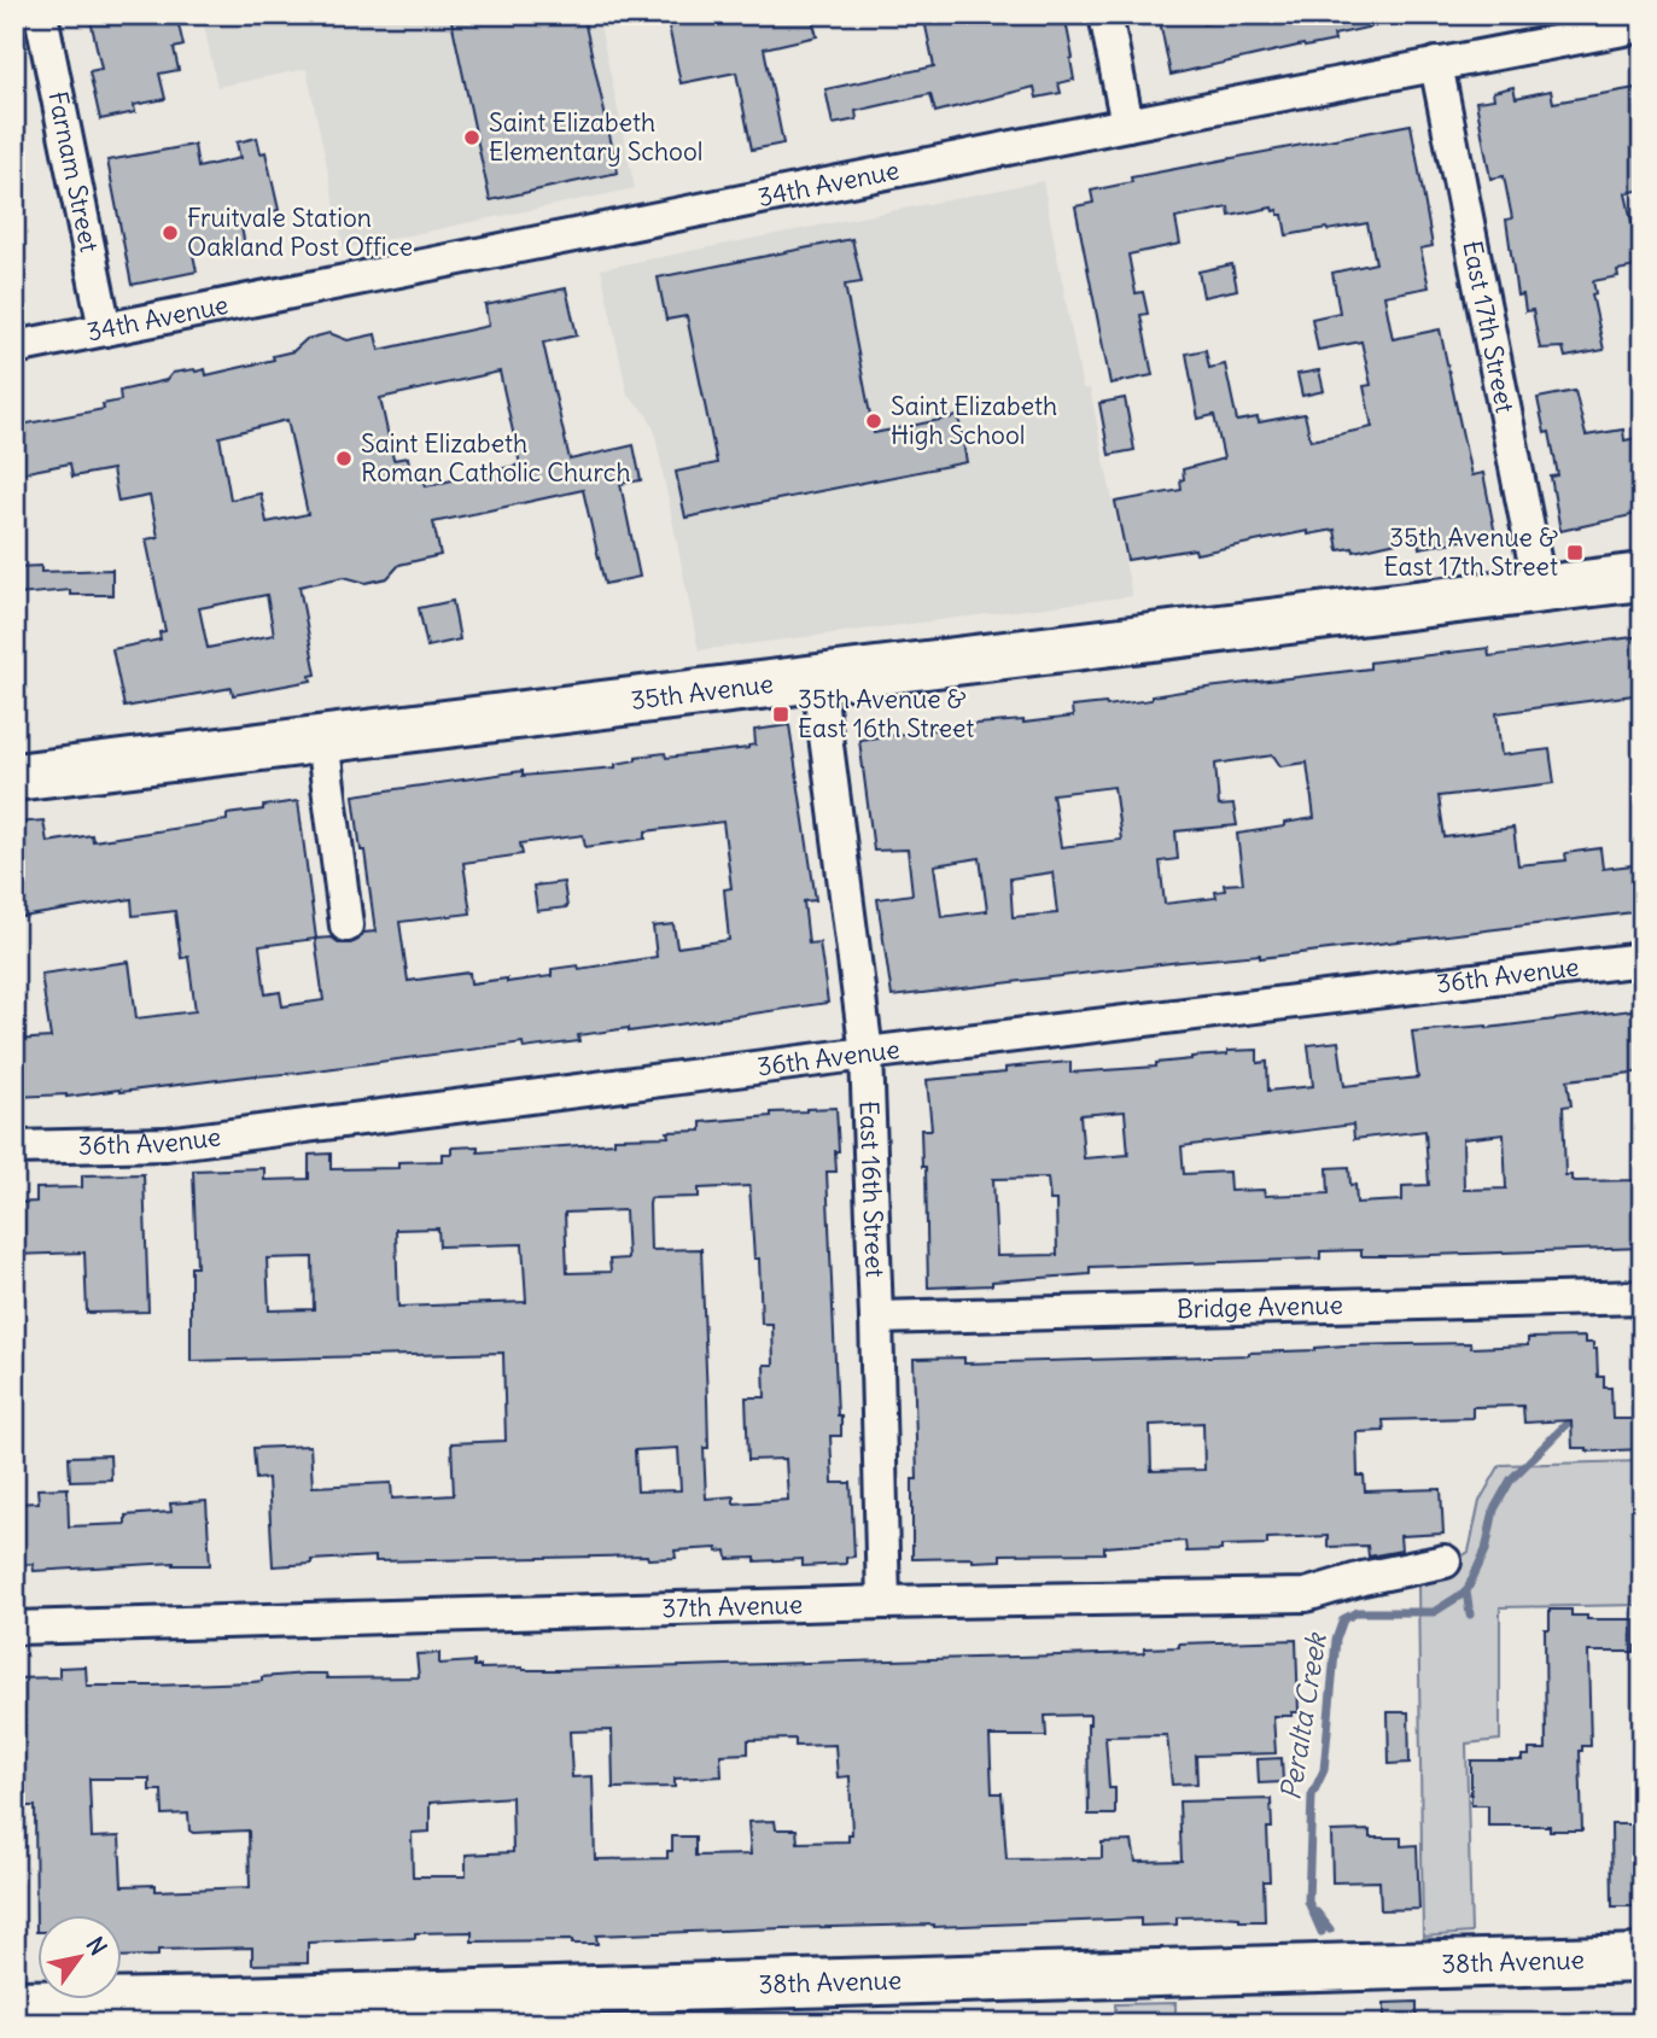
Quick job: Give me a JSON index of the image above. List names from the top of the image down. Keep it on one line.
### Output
{"streets":{"main road":["35th Avenue","38th Avenue"],"street":["Farnam Street","34th Avenue","East 17th Street","36th Avenue","East 16th Street","Bridge Avenue","37th Avenue"]},"crossings":[["Farnam Street","34th Avenue"],["34th Avenue","East 17th Street"],["East 17th Street","35th Avenue"],["35th Avenue","East 16th Street"],["36th Avenue","East 16th Street"],["East 16th Street","Bridge Avenue"],["East 16th Street","37th Avenue"]],"water":["Peralta Creek"],"places":{"other":["Saint Elizabeth Elementary School","Fruitvale Station Oakland Post Office","Saint Elizabeth High School","Saint Elizabeth Roman Catholic Church"],"transit":["35th Avenue & East 17th Street","35th Avenue & East 16th Street"]},"north":"top right"}
